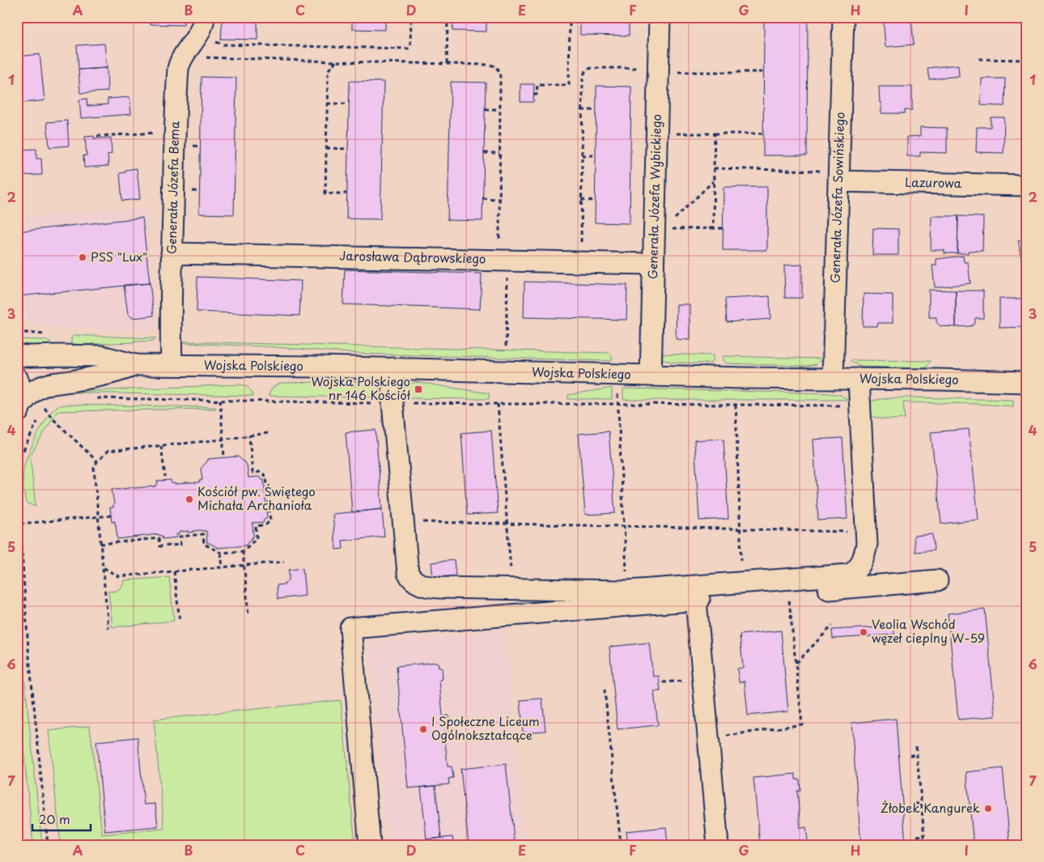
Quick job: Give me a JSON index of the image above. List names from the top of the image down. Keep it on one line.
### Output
{"streets":{"street":["Lazurowa","Generała Józefa Bema","Generała Józefa Wybickiego","Generała Józefa Sowińskiego","Jarosława Dąbrowskiego","Wojska Polskiego"]},"crossings":[["Lazurowa","Generała Józefa Sowińskiego"],["Generała Józefa Bema","Jarosława Dąbrowskiego"],["Generała Józefa Bema","Wojska Polskiego"],["Generała Józefa Wybickiego","Jarosława Dąbrowskiego"],["Generała Józefa Wybickiego","Wojska Polskiego"],["Generała Józefa Sowińskiego","Wojska Polskiego"]],"places":{"other":["PSS \"Lux\"","Kościół pw. Świętego Michała Archanioła","Veolia Wschód węzeł cieplny W-59","I Społeczne Liceum Ogólnokształcące","Żłobek Kangurek"],"transit":["Wojska Polskiego nr 146 Kościół"]},"scale_bar":"20 m","grid":{"columns":["A","B","C","D","E","F","G","H","I"],"rows":["1","2","3","4","5","6","7"]}}
